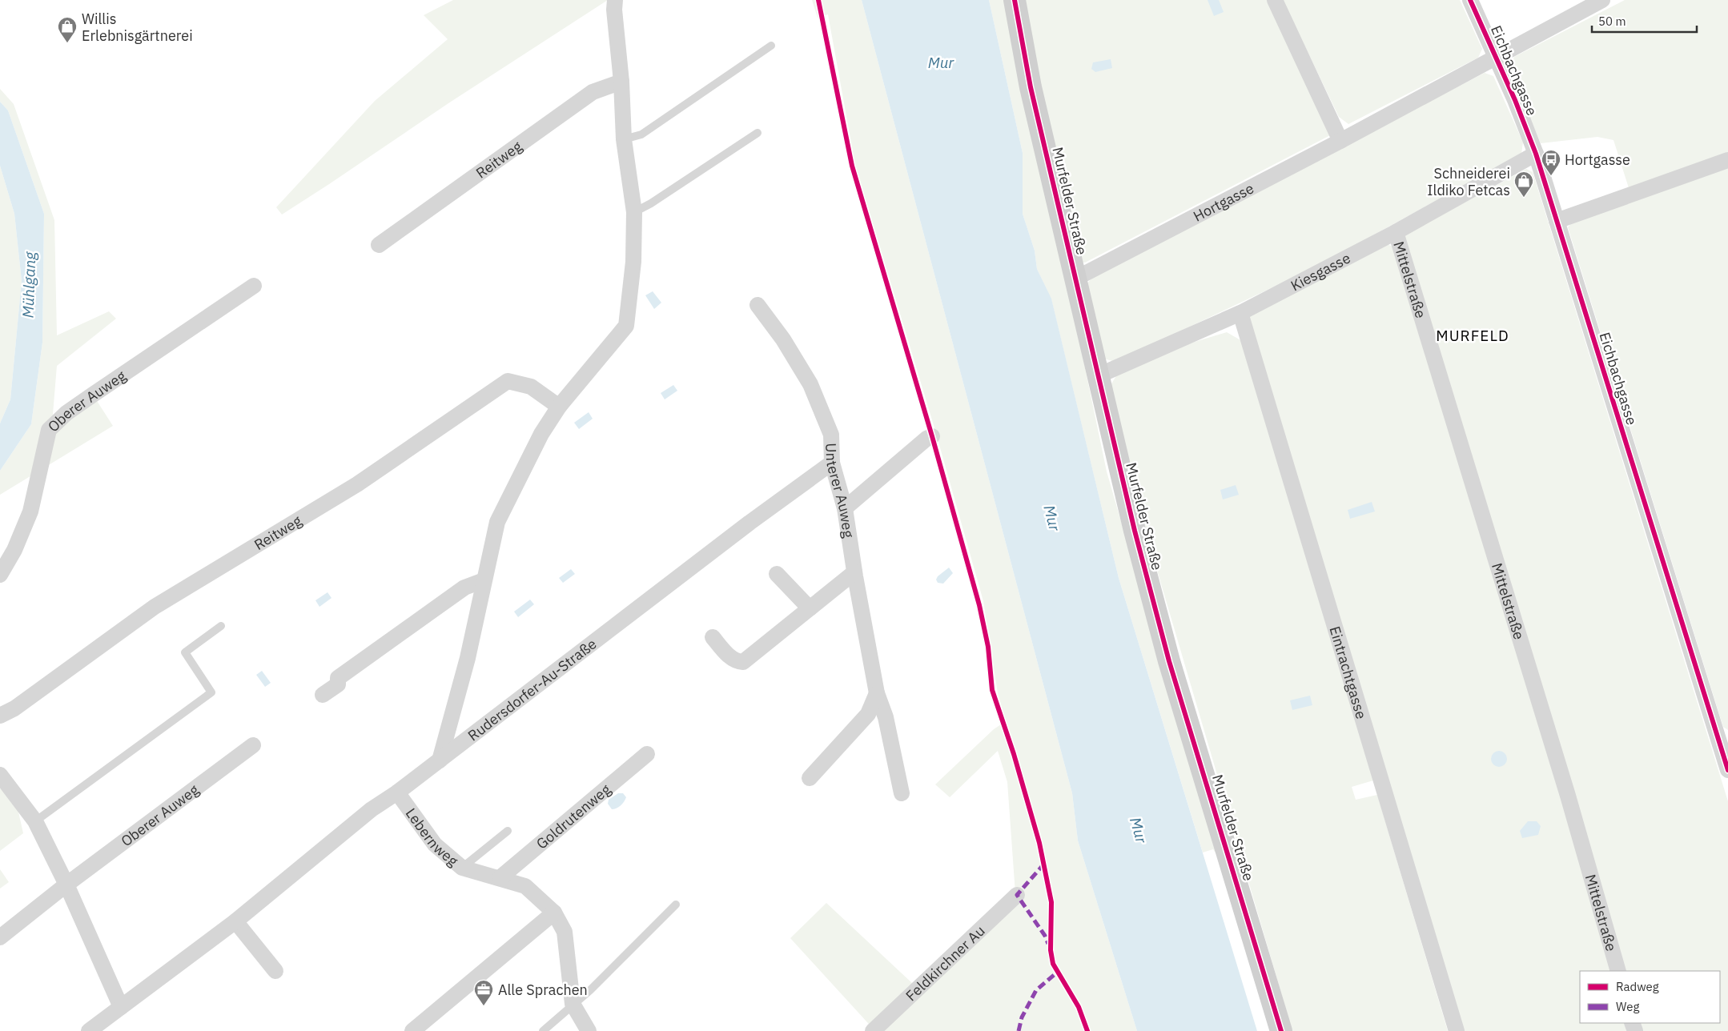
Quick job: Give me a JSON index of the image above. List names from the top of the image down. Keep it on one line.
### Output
{"streets":{"street":["Eichbachgasse","Reitweg","Murfelder Straße","Hortgasse","Kiesgasse","Mittelstraße","Oberer Auweg","Unterer Auweg","Eintrachtgasse","Rudersdorfer-Au-Straße","Goldrutenweg","Lebernweg","Feldkirchner Au"]},"crossings":[["Eichbachgasse","Hortgasse"],["Eichbachgasse","Kiesgasse"],["Murfelder Straße","Hortgasse"],["Murfelder Straße","Kiesgasse"],["Kiesgasse","Mittelstraße"],["Kiesgasse","Eintrachtgasse"],["Unterer Auweg","Rudersdorfer-Au-Straße"],["Rudersdorfer-Au-Straße","Lebernweg"],["Goldrutenweg","Lebernweg"]],"districts":["MURFELD"],"water":["Mur","Mühlgang"],"places":{"shop":["Willis Erlebnisgärtnerei","Schneiderei Ildiko Fetcas"],"bus stop":["Hortgasse"],"office":["Alle Sprachen"]},"legend":["Radweg","Weg"],"scale_bar":"50 m"}
